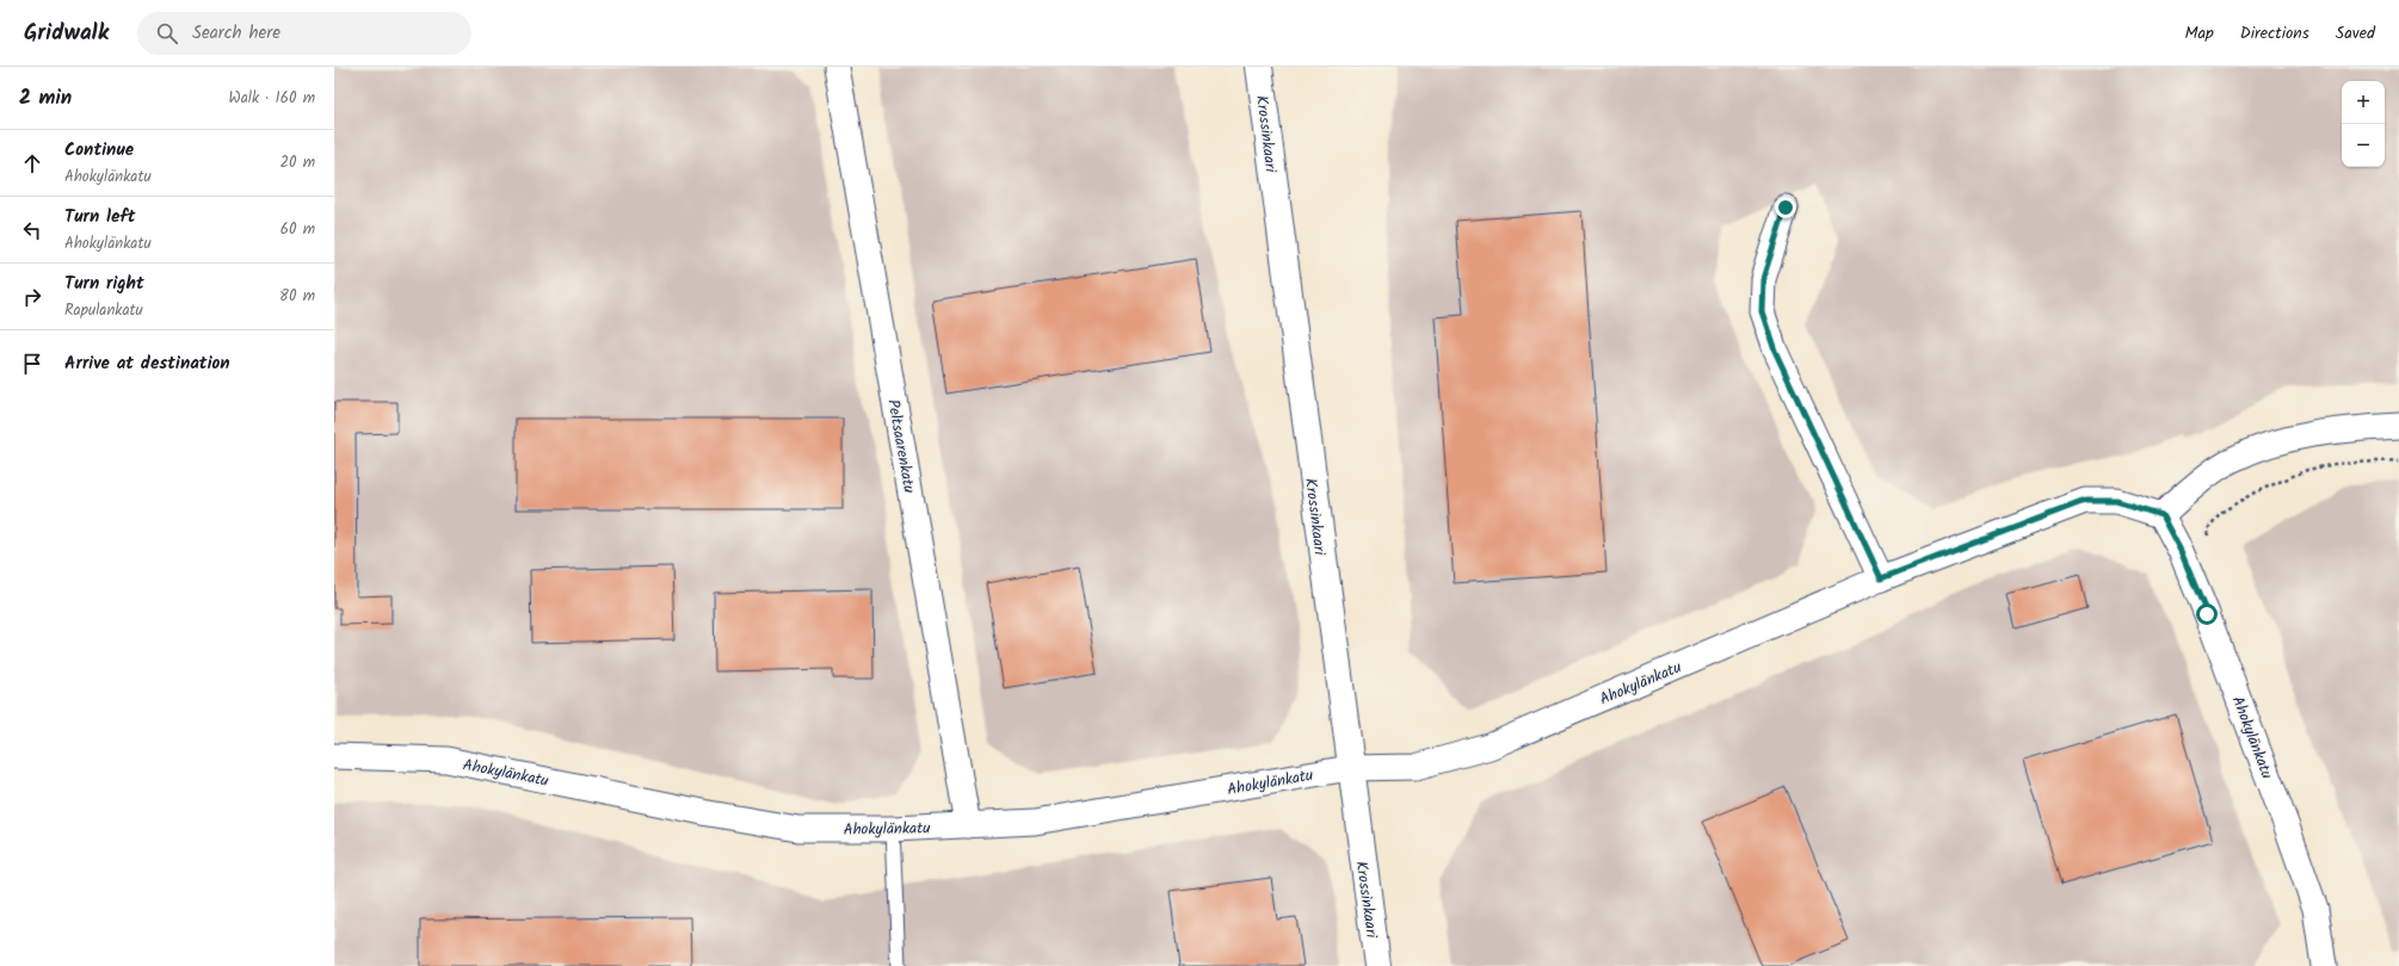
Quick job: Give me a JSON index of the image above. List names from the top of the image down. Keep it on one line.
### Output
{"streets":{"street":["Krossinkaari","Peltsaarenkatu","Ahokylänkatu"]},"crossings":[["Krossinkaari","Ahokylänkatu"],["Peltsaarenkatu","Ahokylänkatu"]],"page":{"header":"Gridwalk","search":"Search here","nav":["Map","Directions","Saved"],"heading":["2 min","Walk · 160 m"],"map_buttons":["+","−"],"list":[["Continue","Ahokylänkatu","20 m"],["Turn left","Ahokylänkatu","60 m"],["Turn right","Rapulankatu","80 m"],"Arrive at destination"]}}
